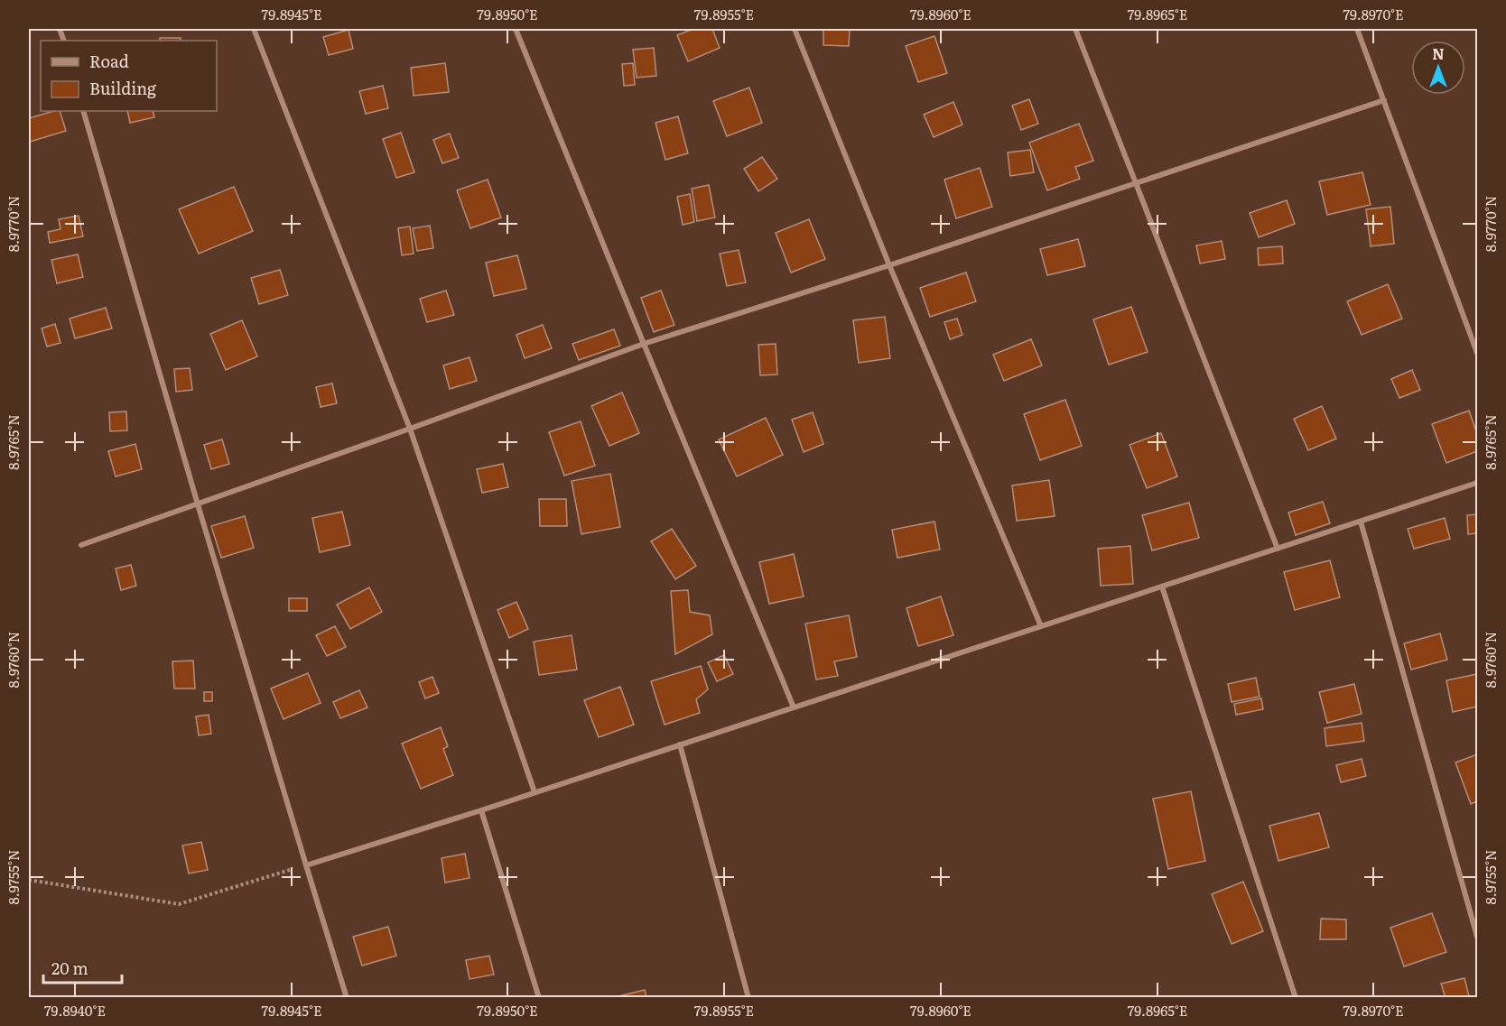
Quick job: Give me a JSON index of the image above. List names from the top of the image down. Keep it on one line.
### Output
{"legend":["Road","Building"],"scale_bar":"20 m","north":"top","coordinates":["79.8945°E","79.8950°E","79.8955°E","79.8960°E","79.8965°E","79.8970°E","8.9770°N","8.9765°N","8.9760°N","8.9755°N","79.8940°E"]}
